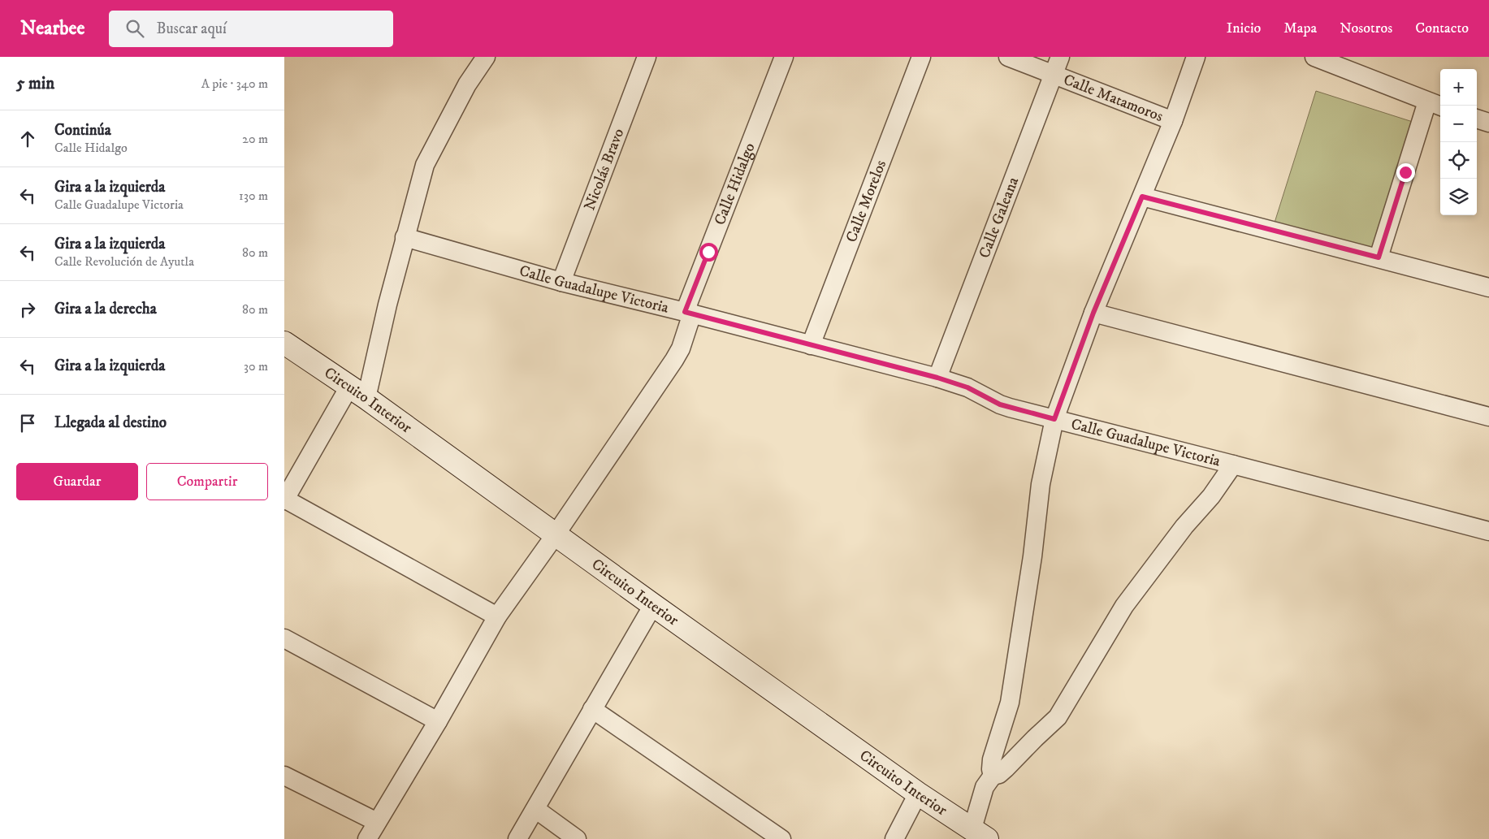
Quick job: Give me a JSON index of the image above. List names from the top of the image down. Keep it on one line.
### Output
{"streets":{"main road":["Circuito Interior"],"street":["Calle Matamoros","Nicolás Bravo","Calle Hidalgo","Calle Morelos","Calle Galeana","Calle Guadalupe Victoria"]},"crossings":[["Calle Matamoros","Calle Galeana"],["Nicolás Bravo","Calle Guadalupe Victoria"],["Calle Hidalgo","Calle Guadalupe Victoria"],["Calle Hidalgo","Circuito Interior"],["Calle Morelos","Calle Guadalupe Victoria"],["Calle Galeana","Calle Guadalupe Victoria"]],"page":{"header":"Nearbee","search":"Buscar aquí","nav":["Inicio","Mapa","Nosotros","Contacto"],"heading":["5 min","A pie · 340 m"],"map_buttons":["+","−"],"list":[["Continúa","Calle Hidalgo","20 m"],["Gira a la izquierda","Calle Guadalupe Victoria","130 m"],["Gira a la izquierda","Calle Revolución de Ayutla","80 m"],["Gira a la derecha","80 m"],["Gira a la izquierda","30 m"],"Llegada al destino"],"buttons":["Guardar","Compartir"]}}
